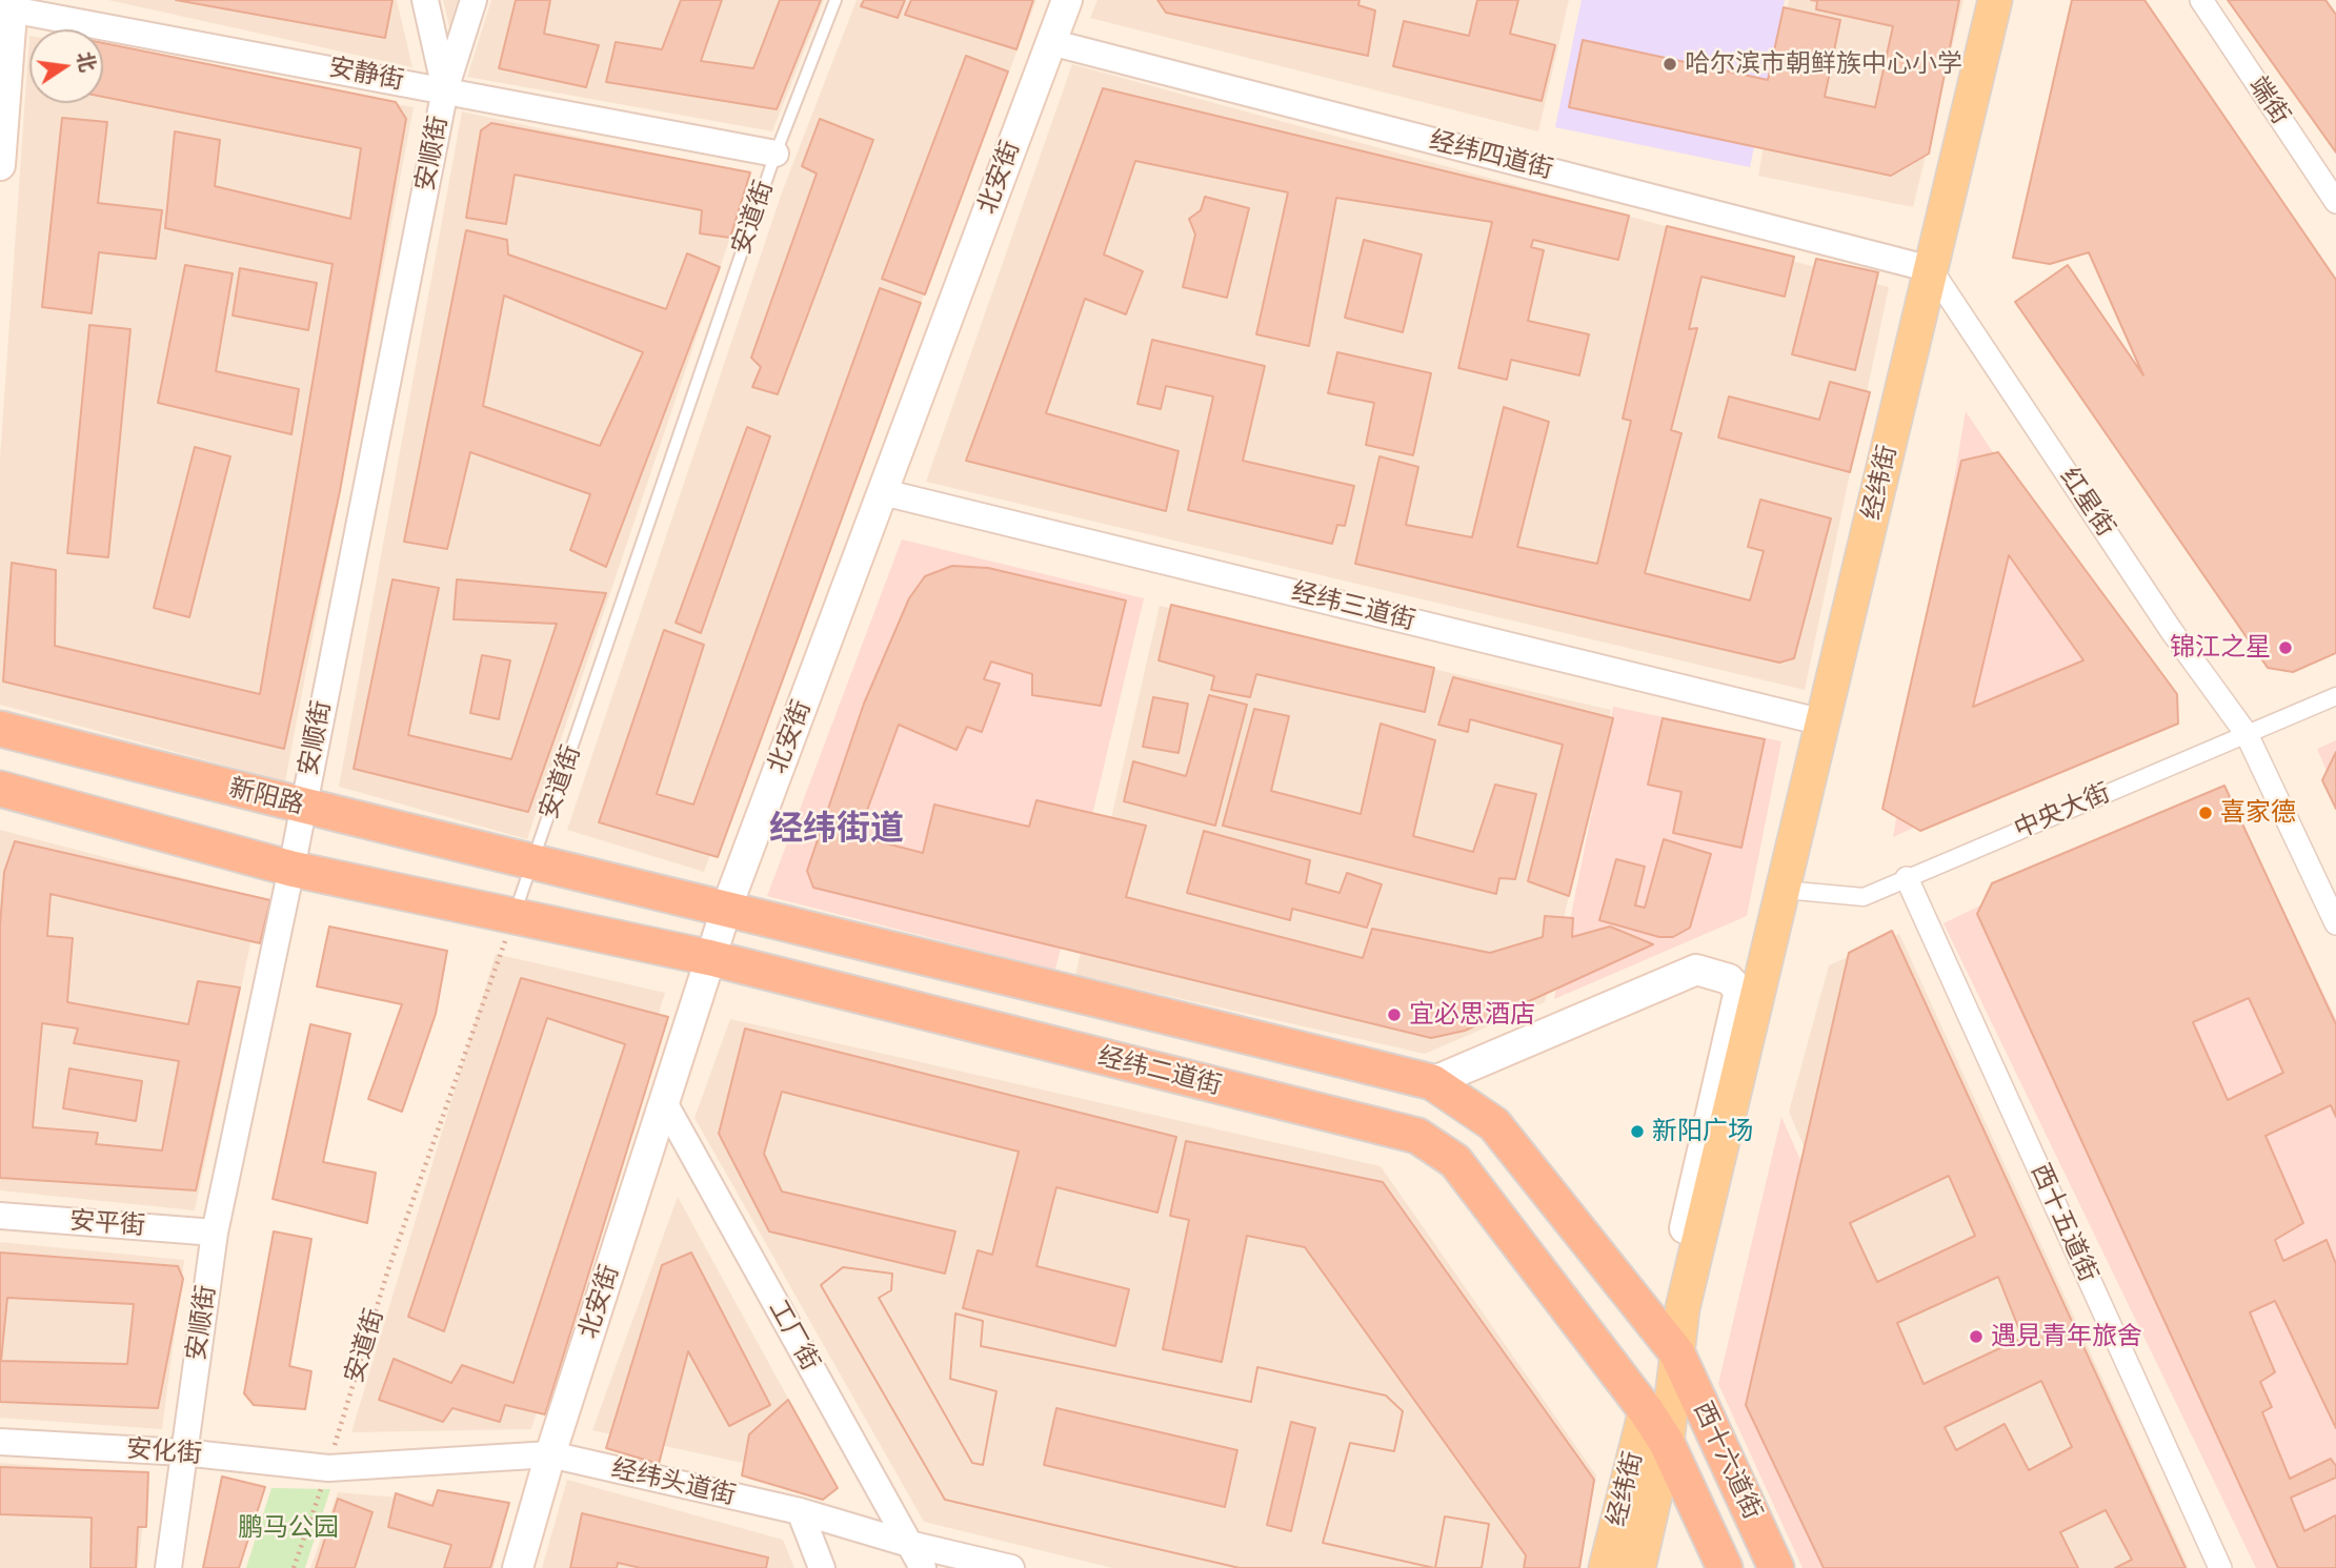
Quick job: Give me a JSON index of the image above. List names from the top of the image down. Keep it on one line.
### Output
{"streets":{"highway":["新阳路","经纬二道街","西十六道街"],"main road":["北安街","经纬街"],"street":["安静街","端街","安顺街","经纬四道街","红星街","经纬三道街","中央大街","西十五道街","安平街","工厂街","安化街","经纬头道街"],"lane":["安道街"]},"crossings":[["安静街","安顺街"],["安静街","安道街"],["安顺街","新阳路"],["安顺街","安平街"],["安顺街","安化街"],["经纬四道街","北安街"],["经纬四道街","经纬街"],["经纬四道街","红星街"],["北安街","经纬三道街"],["北安街","经纬二道街"],["北安街","工厂街"],["北安街","经纬头道街"],["安道街","新阳路"],["安道街","经纬二道街"],["安道街","安化街"],["安道街","经纬头道街"],["经纬街","红星街"],["经纬街","经纬三道街"],["经纬街","中央大街"],["经纬街","经纬二道街"],["经纬街","西十六道街"],["红星街","中央大街"],["中央大街","西十五道街"],["经纬二道街","西十六道街"],["工厂街","经纬头道街"],["安化街","经纬头道街"]],"districts":["经纬街道"],"parks":["鹏马公园"],"places":["哈尔滨市朝鲜族中心小学","锦江之星","喜家德","宜必思酒店","新阳广场","遇見青年旅舍"],"north":"right"}
